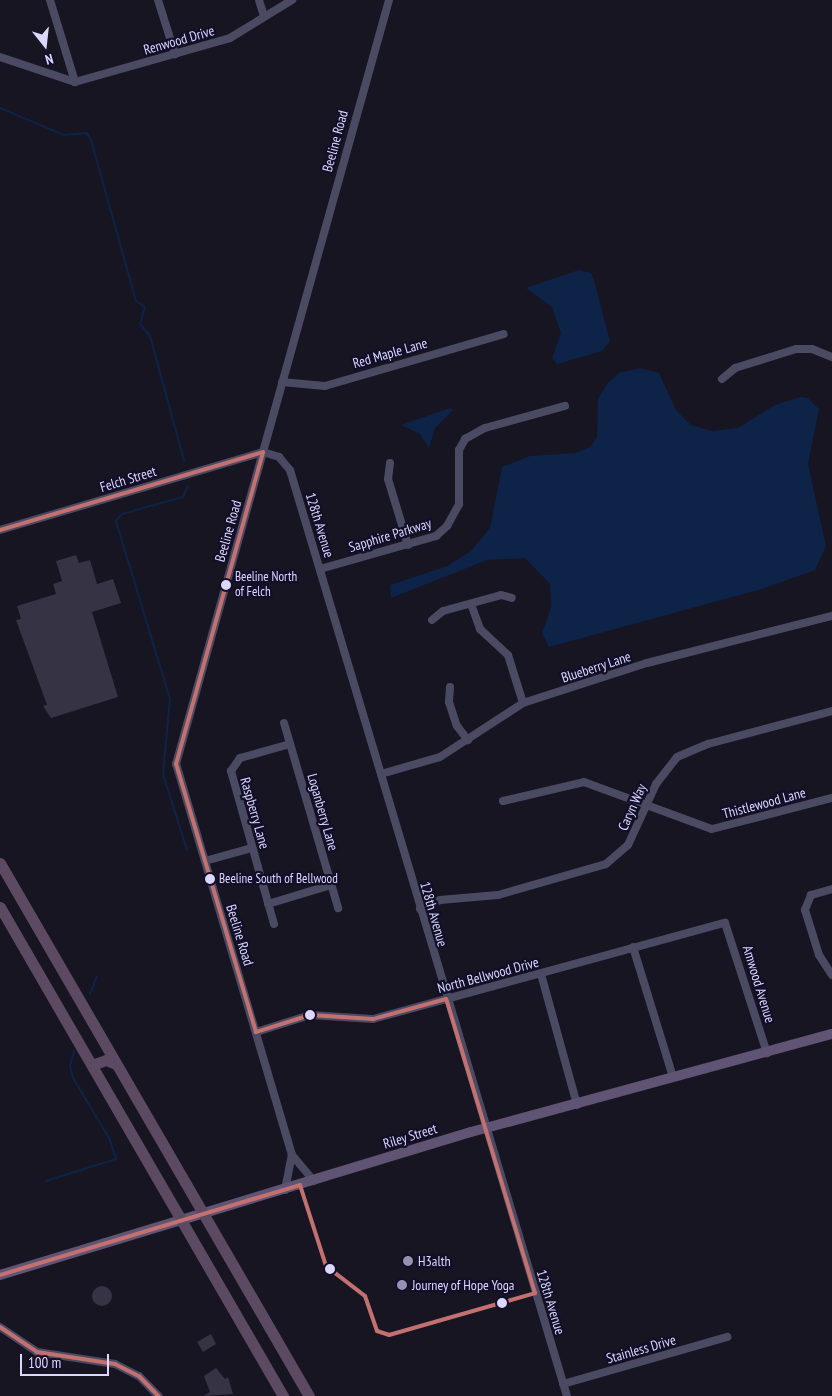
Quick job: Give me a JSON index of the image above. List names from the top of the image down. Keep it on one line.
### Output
{"streets":{"main road":["Riley Street"],"street":["Renwood Drive","Beeline Road","Red Maple Lane","Felch Street","128th Avenue","Sapphire Parkway","Blueberry Lane","Thistlewood Lane","Caryn Way","Loganberry Lane","Raspberry Lane","North Bellwood Drive","Amwood Avenue","Stainless Drive"]},"crossings":[["Beeline Road","Red Maple Lane"],["Beeline Road","Felch Street"],["Beeline Road","128th Avenue"],["Beeline Road","North Bellwood Drive"],["Beeline Road","Riley Street"],["Felch Street","128th Avenue"],["128th Avenue","Sapphire Parkway"],["128th Avenue","Blueberry Lane"],["128th Avenue","Caryn Way"],["128th Avenue","North Bellwood Drive"],["128th Avenue","Riley Street"],["128th Avenue","Stainless Drive"],["Thistlewood Lane","Caryn Way"],["Loganberry Lane","Raspberry Lane"],["North Bellwood Drive","Amwood Avenue"],["Amwood Avenue","Riley Street"]],"places":["Beeline North of Felch","Beeline South of Bellwood","H3alth","Journey of Hope Yoga"],"scale_bar":"100 m","north":"bottom"}
